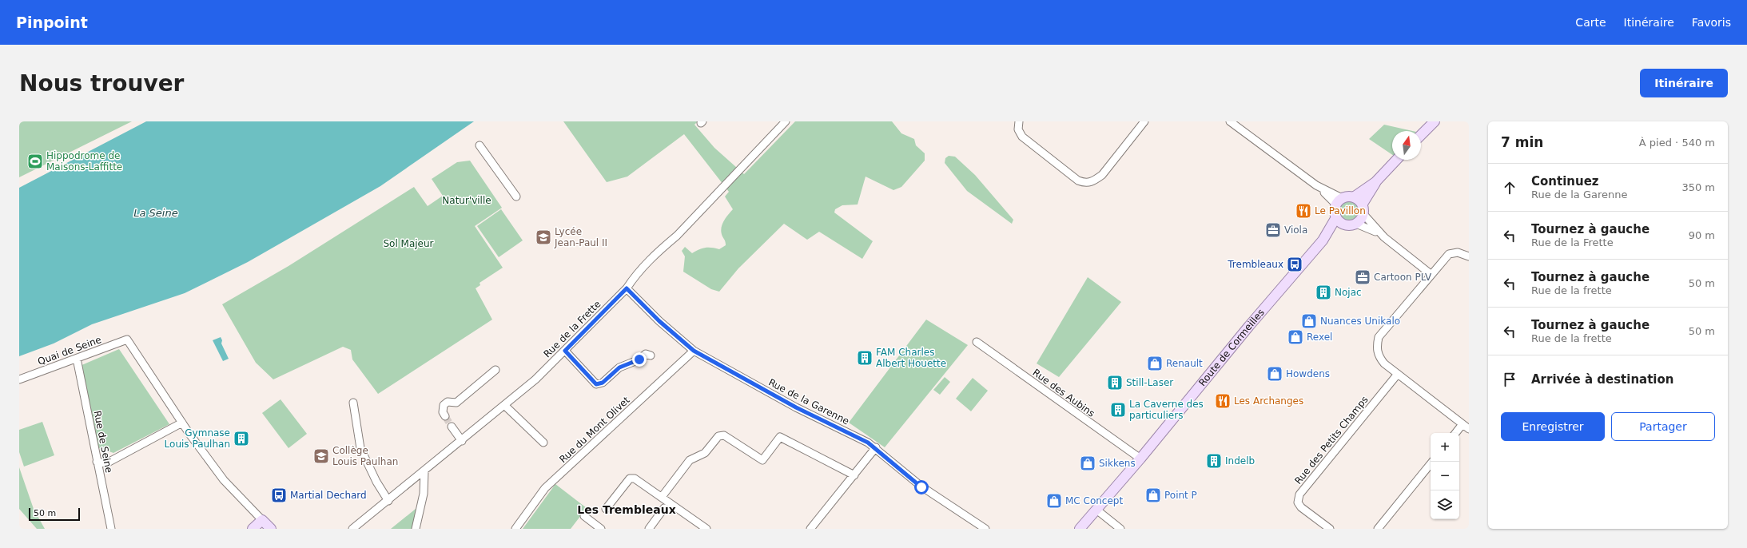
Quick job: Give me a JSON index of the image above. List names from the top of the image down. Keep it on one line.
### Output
{"streets":{"main road":["Route de Cormeilles"],"street":["Rue de la Frette","Quai de Seine","Rue des Aubins","Rue de la Garenne","Rue du Mont Olivet","Rue des Petits Champs","Rue de Seine"]},"crossings":[["Rue de la Frette","Rue de la Garenne"],["Route de Cormeilles","Rue des Aubins"],["Quai de Seine","Rue de Seine"],["Rue de la Garenne","Rue du Mont Olivet"]],"districts":["Les Trembleaux"],"water":["La Seine"],"parks":["Natur'ville","Sol Majeur"],"places":{"sports":["Hippodrome de Maisons-Laffitte"],"restaurant":["Le Pavillon","Les Archanges"],"office":["Viola","Cartoon PLV"],"school or university":["Lycée Jean-Paul II","Collège Louis Paulhan"],"bus stop":["Trembleaux","Martial Dechard"],"building":["Nojac","FAM Charles Albert Houette","Still-Laser","La Caverne des particuliers","Gymnase Louis Paulhan","Indelb"],"shop":["Nuances Unikalo","Rexel","Renault","Howdens","Sikkens","Point P","MC Concept"]},"scale_bar":"50 m","north":"top","page":{"header":"Pinpoint","nav":["Carte","Itinéraire","Favoris"],"buttons":["Itinéraire",["Enregistrer","Partager"]],"title":"Nous trouver","heading":["7 min","À pied · 540 m"],"list":[["Continuez","Rue de la Garenne","350 m"],["Tournez à gauche","Rue de la Frette","90 m"],["Tournez à gauche","Rue de la frette","50 m"],["Tournez à gauche","Rue de la frette","50 m"],"Arrivée à destination"],"map_buttons":["+","−"],"scale":"50 m"}}
